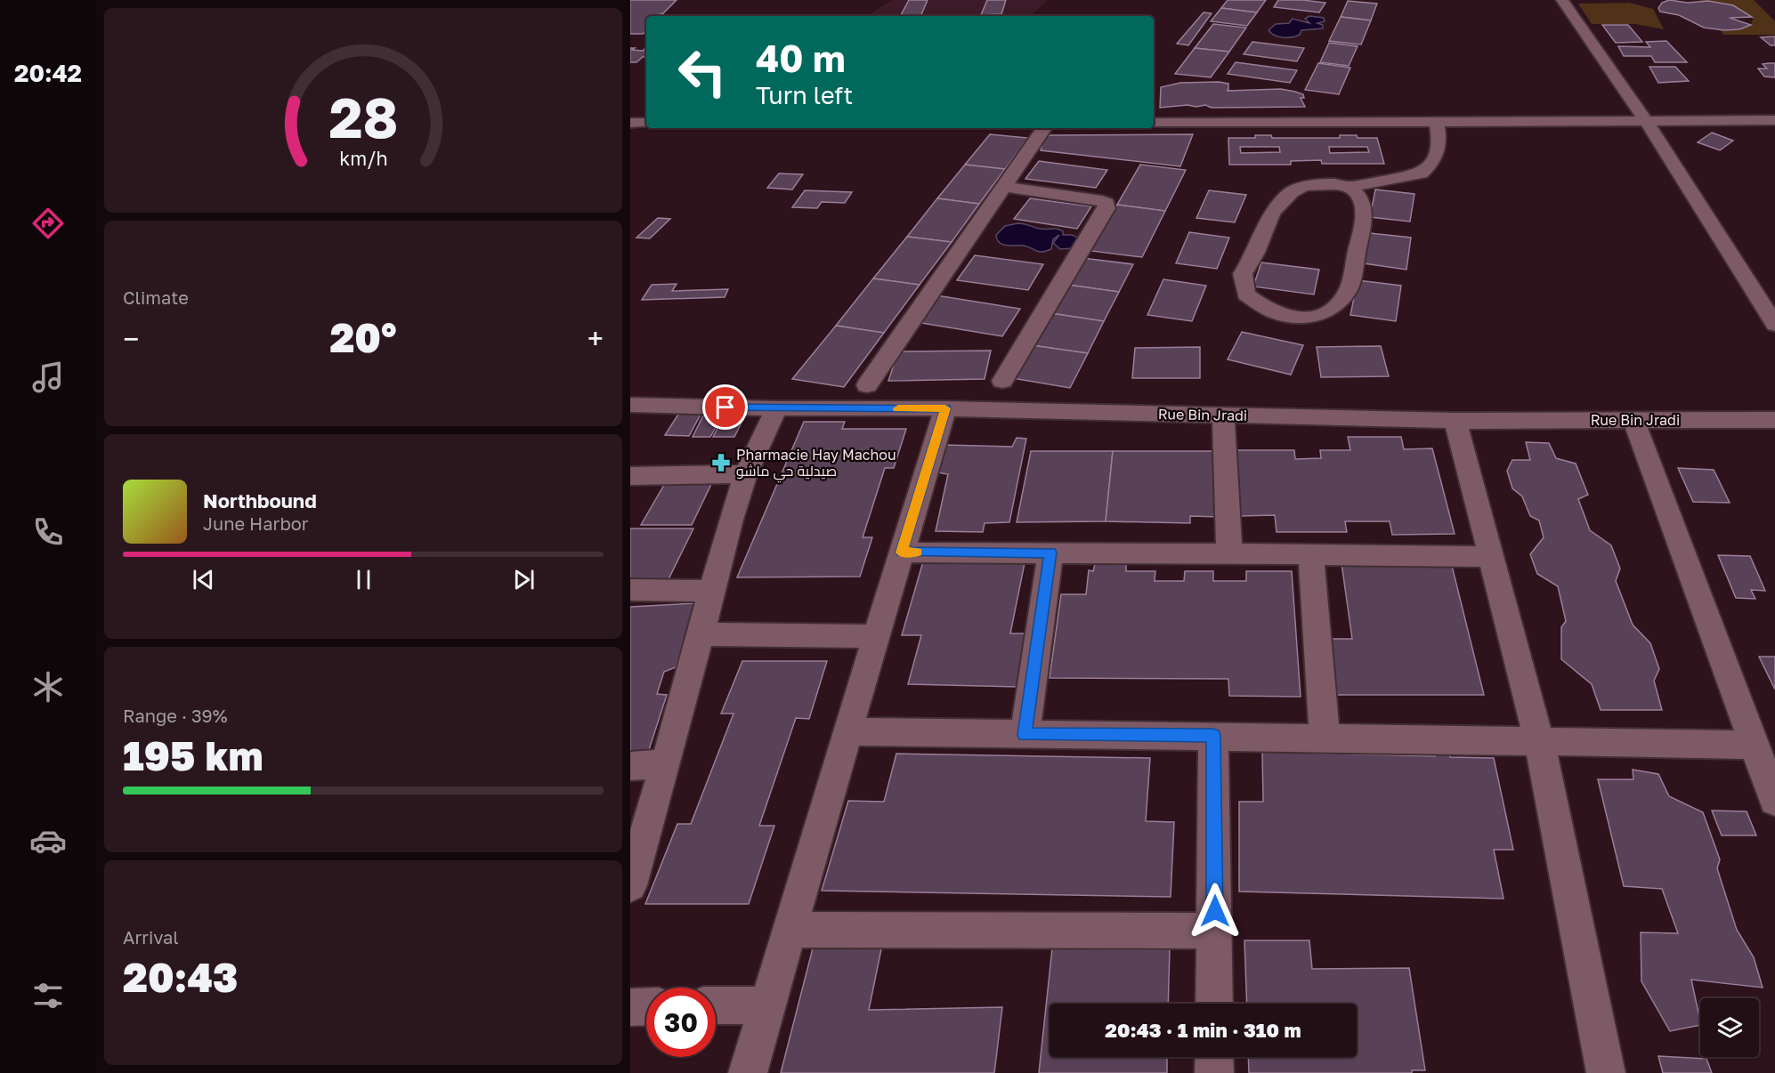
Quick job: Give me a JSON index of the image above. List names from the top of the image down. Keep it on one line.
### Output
{"streets":{"street":["Rue Bin Jradi"]},"places":{"pharmacy":["Pharmacie Hay Machou صيدلية حي ماشو"]},"page":{"tabs":"20:42","turn":["40 m","Turn left"],"tile":["Climate",["Range · 39%","195 km"],["Arrival","20:43"]],"heat":["−","20°","+"],"song":["Northbound","June Harbor"],"limit":"30","trip":"20:43 · 1 min · 310 m","gauge":["28","km/h"]}}
